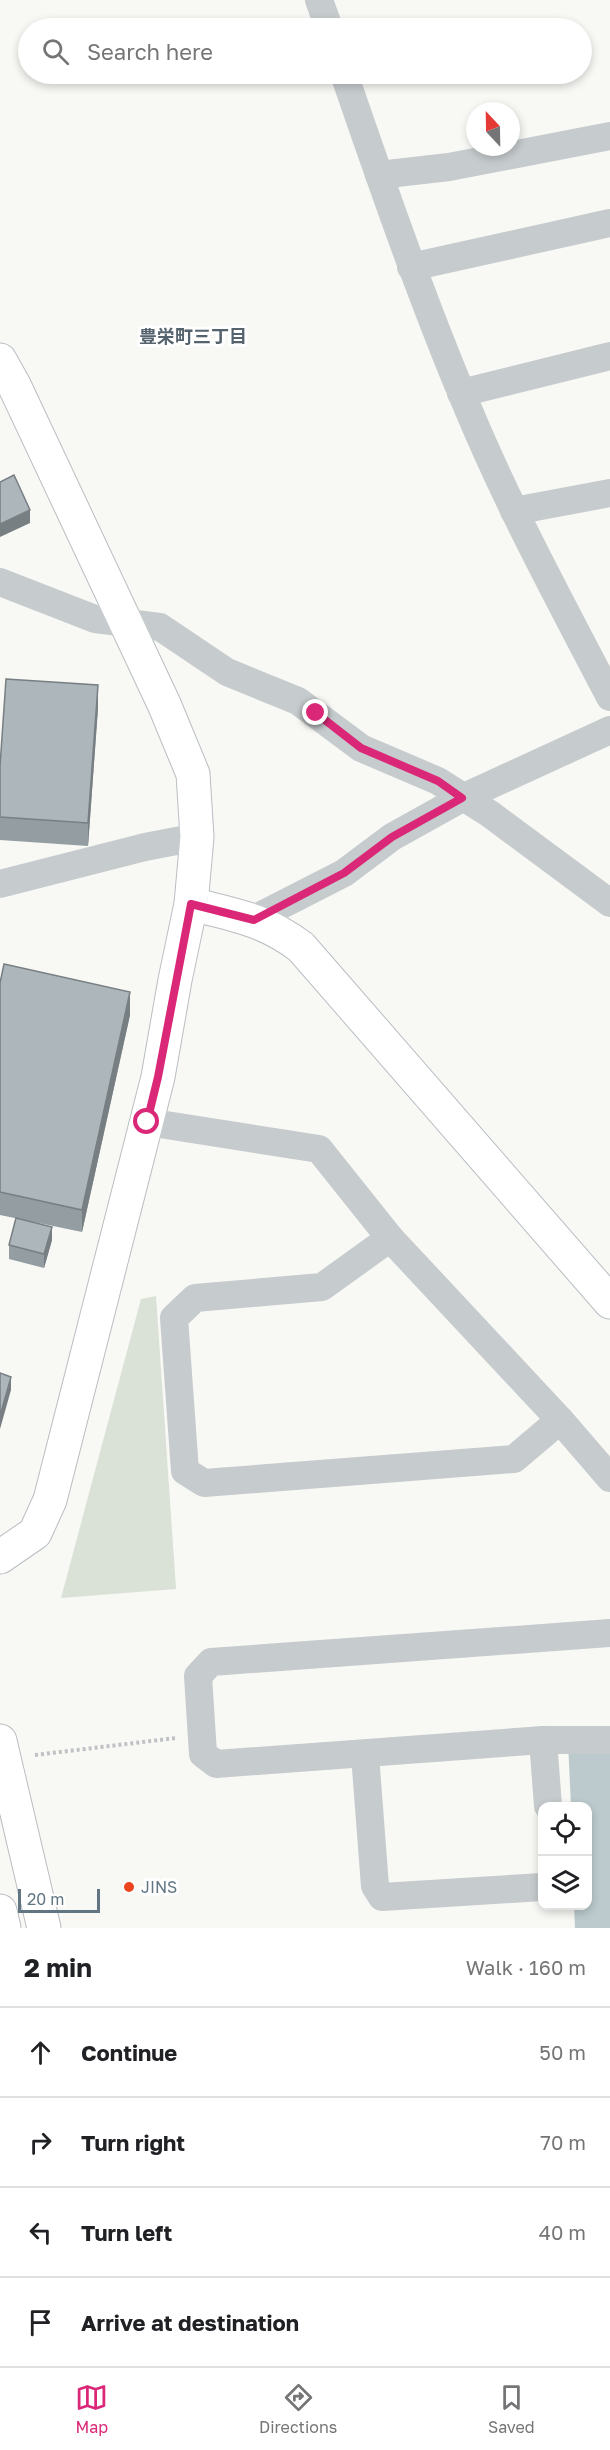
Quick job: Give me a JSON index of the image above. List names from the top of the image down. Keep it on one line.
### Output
{"districts":["豊栄町三丁目"],"places":["JINS"],"scale_bar":"20 m","north":"top","page":{"search":"Search here","scale":"20 m","heading":["2 min","Walk · 160 m"],"list":[["Continue","50 m"],["Turn right","70 m"],["Turn left","40 m"],"Arrive at destination"],"nav":["Map","Directions","Saved"]}}
